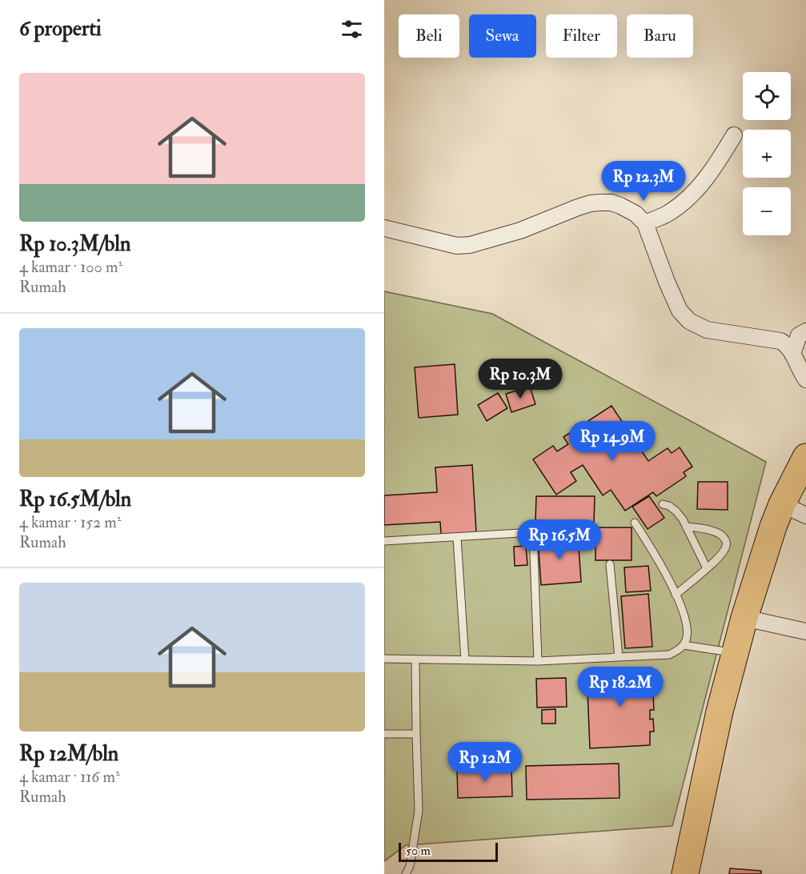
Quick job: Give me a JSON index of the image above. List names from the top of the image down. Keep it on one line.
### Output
{"scale_bar":"50 m","page":{"heading":"6 properti","chip":["Beli","Sewa","Filter","Baru"],"list":[{"name":"Rp 10.3M/bln","note":"4 kamar · 100 m² · Rumah"},{"name":"Rp 16.5M/bln","note":"4 kamar · 152 m² · Rumah"},{"name":"Rp 12M/bln","note":"4 kamar · 116 m² · Rumah"}],"map_buttons":["+","−"],"price":["Rp 12.3M","Rp 10.3M","Rp 14.9M","Rp 16.5M","Rp 18.2M","Rp 12M"],"scale":"50 m"}}
